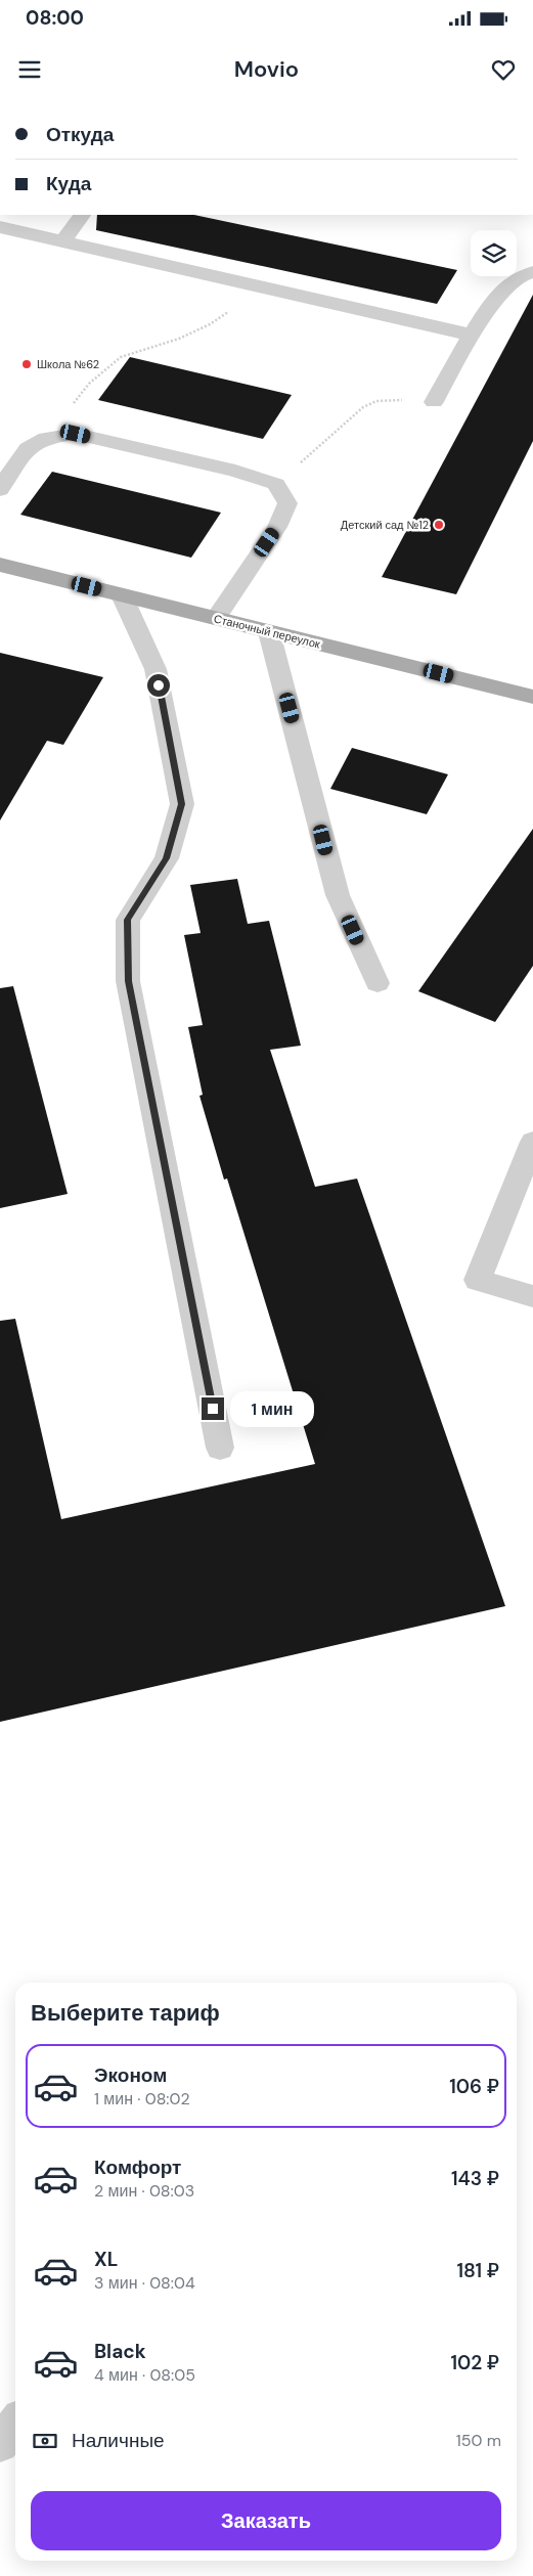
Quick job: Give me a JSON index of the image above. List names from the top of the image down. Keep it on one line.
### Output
{"streets":{"main road":["Станочный переулок"]},"places":["Школа №62","Детский сад №12"],"page":{"status":"08:00","header":"Movio","banner":["Откуда","Куда"],"bubble":"1 мин","heading":"Выберите тариф","list":[{"name":"Эконом","note":"1 мин · 08:02","value":"106 ₽"},{"name":"Комфорт","note":"2 мин · 08:03","value":"143 ₽"},{"name":"XL","note":"3 мин · 08:04","value":"181 ₽"},{"name":"Black","note":"4 мин · 08:05","value":"102 ₽"}],"pay":["Наличные","150 m"],"buttons":"Заказать"}}
